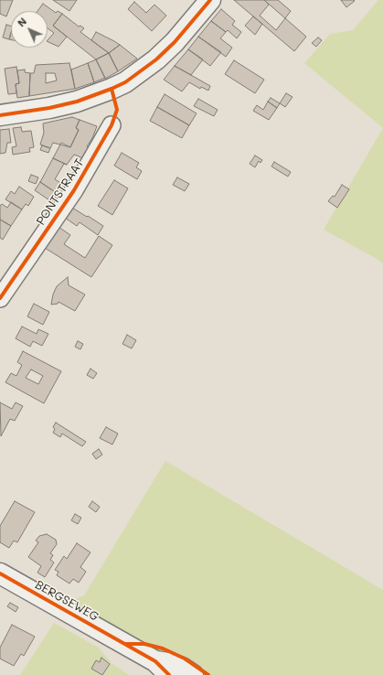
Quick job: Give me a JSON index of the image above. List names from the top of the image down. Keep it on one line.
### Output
{"streets":{"main road":["BERGSEWEG"],"street":["PONTSTRAAT"]},"north":"top left"}
